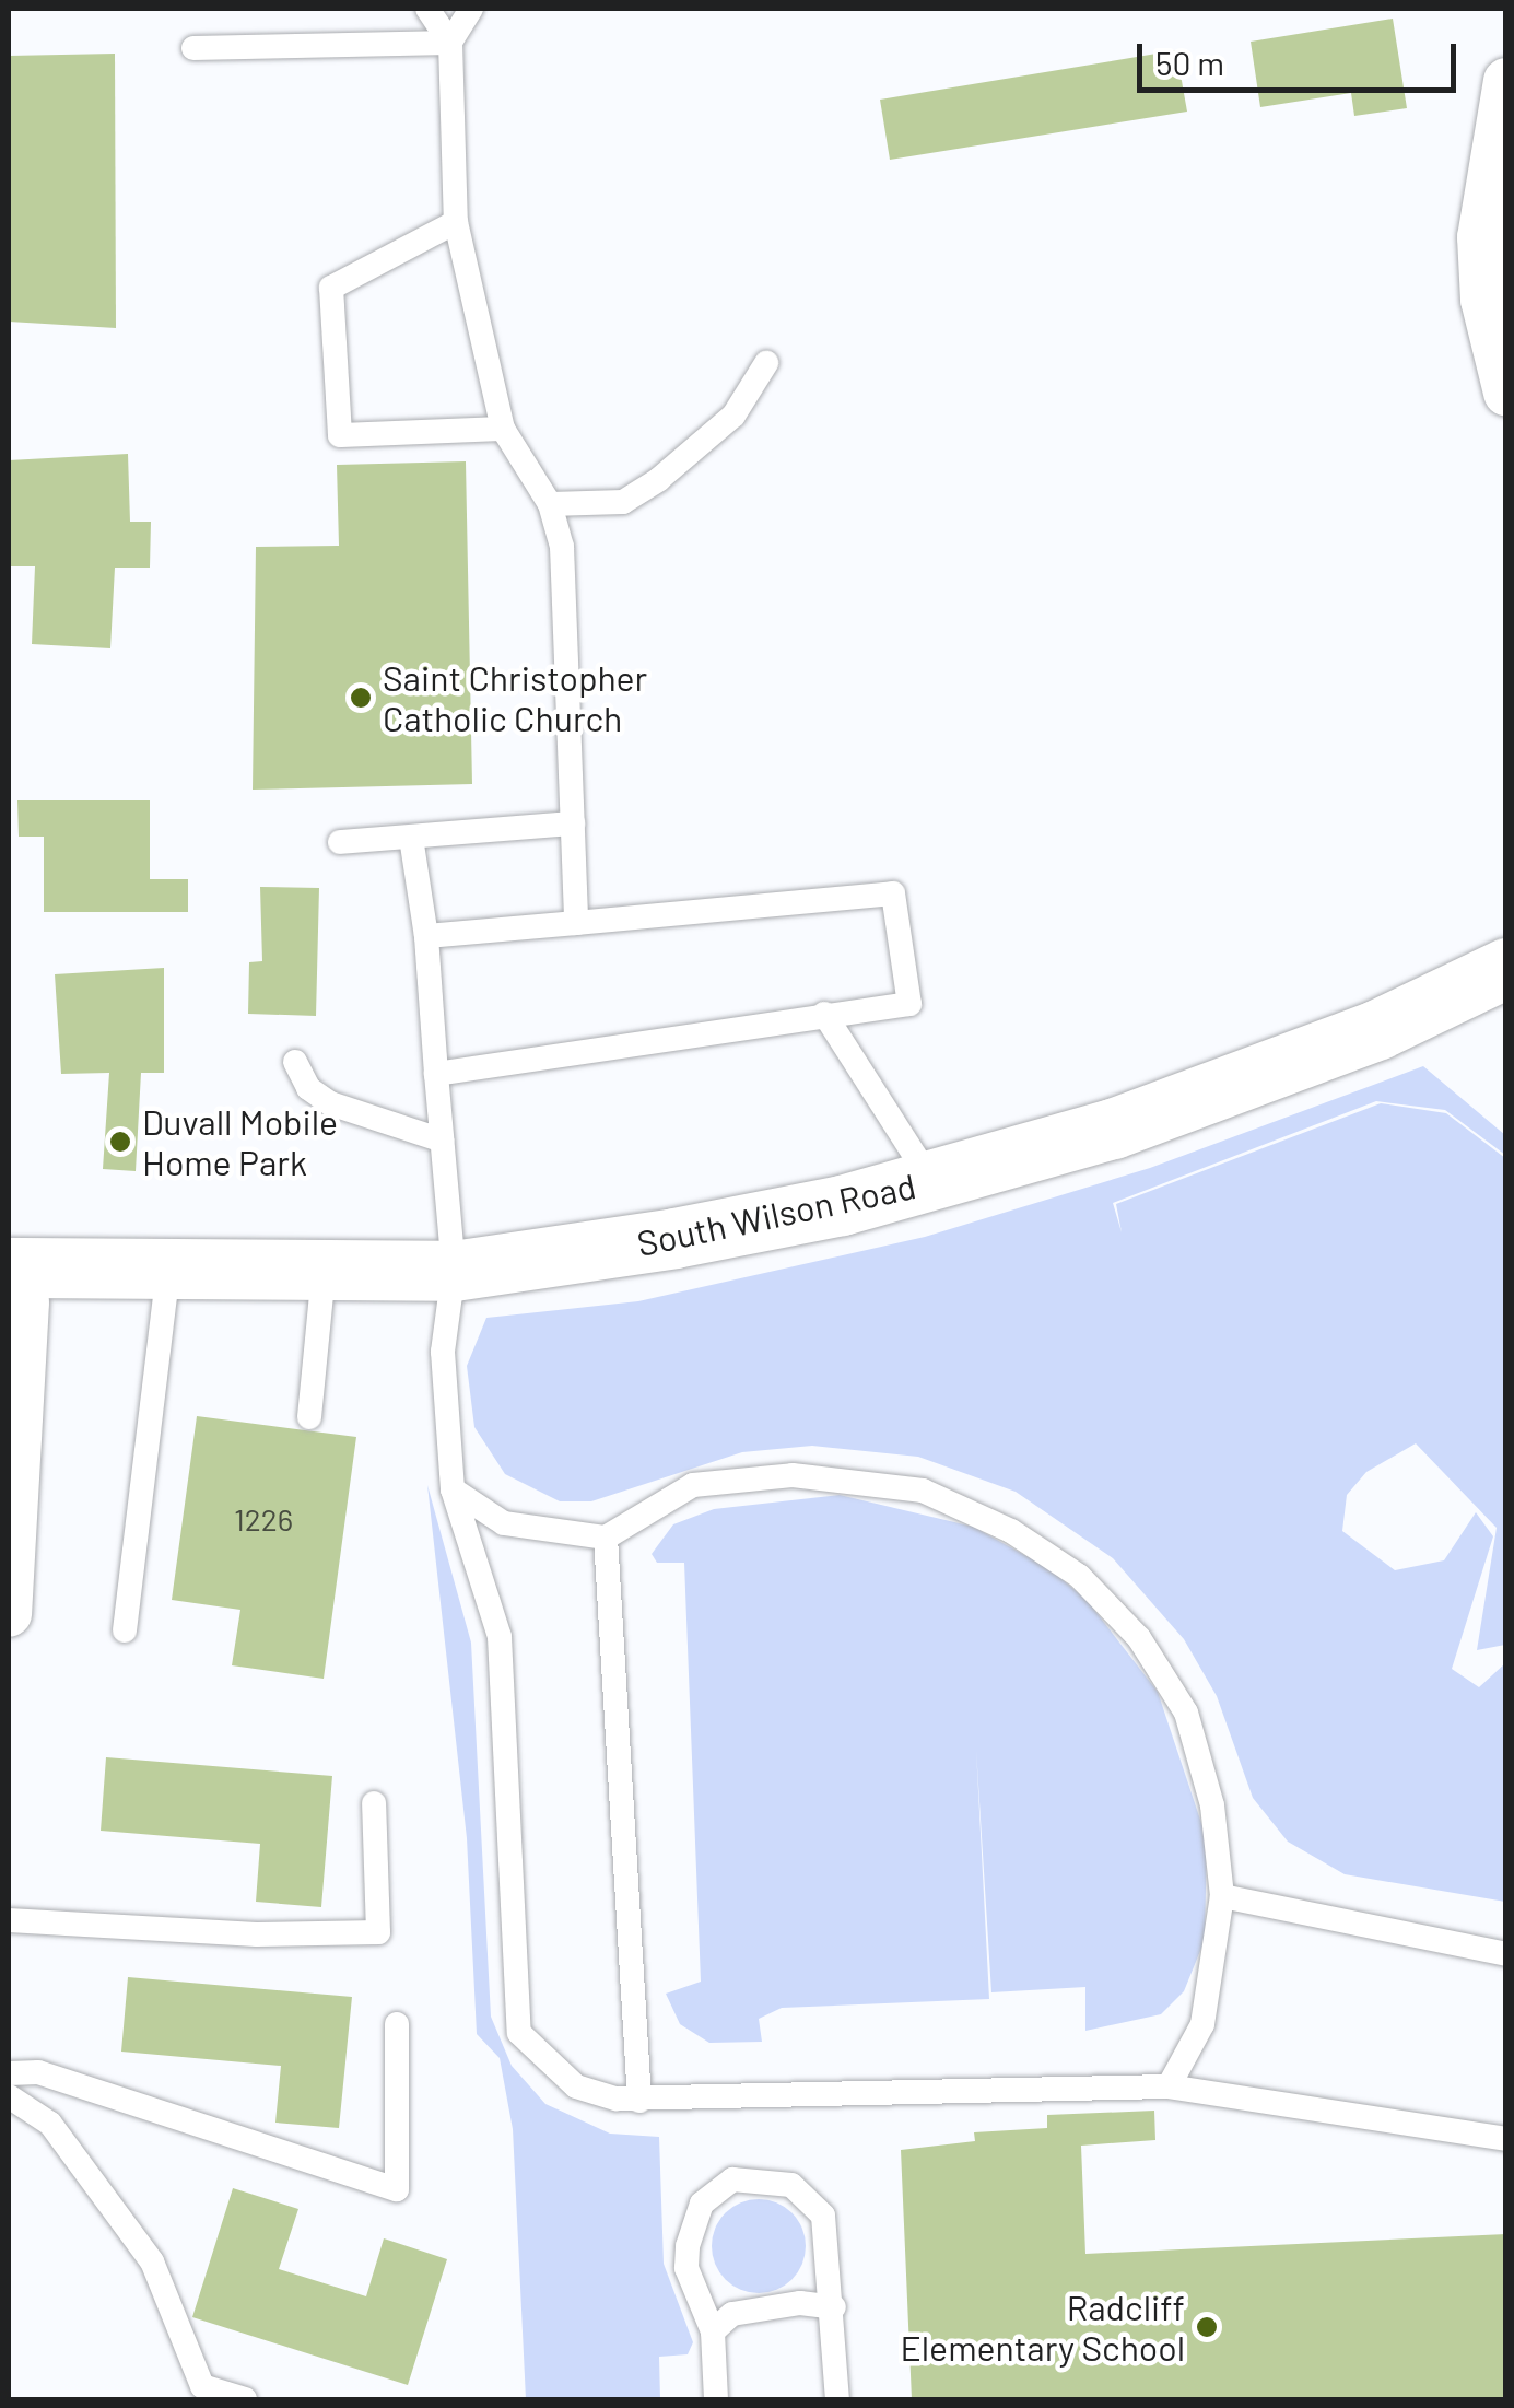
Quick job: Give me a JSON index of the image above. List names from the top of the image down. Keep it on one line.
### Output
{"streets":{"main road":["South Wilson Road"]},"places":["Saint Christopher Catholic Church","Duvall Mobile Home Park","Radcliff Elementary School"],"house_numbers":["1226"],"scale_bar":"50 m"}
